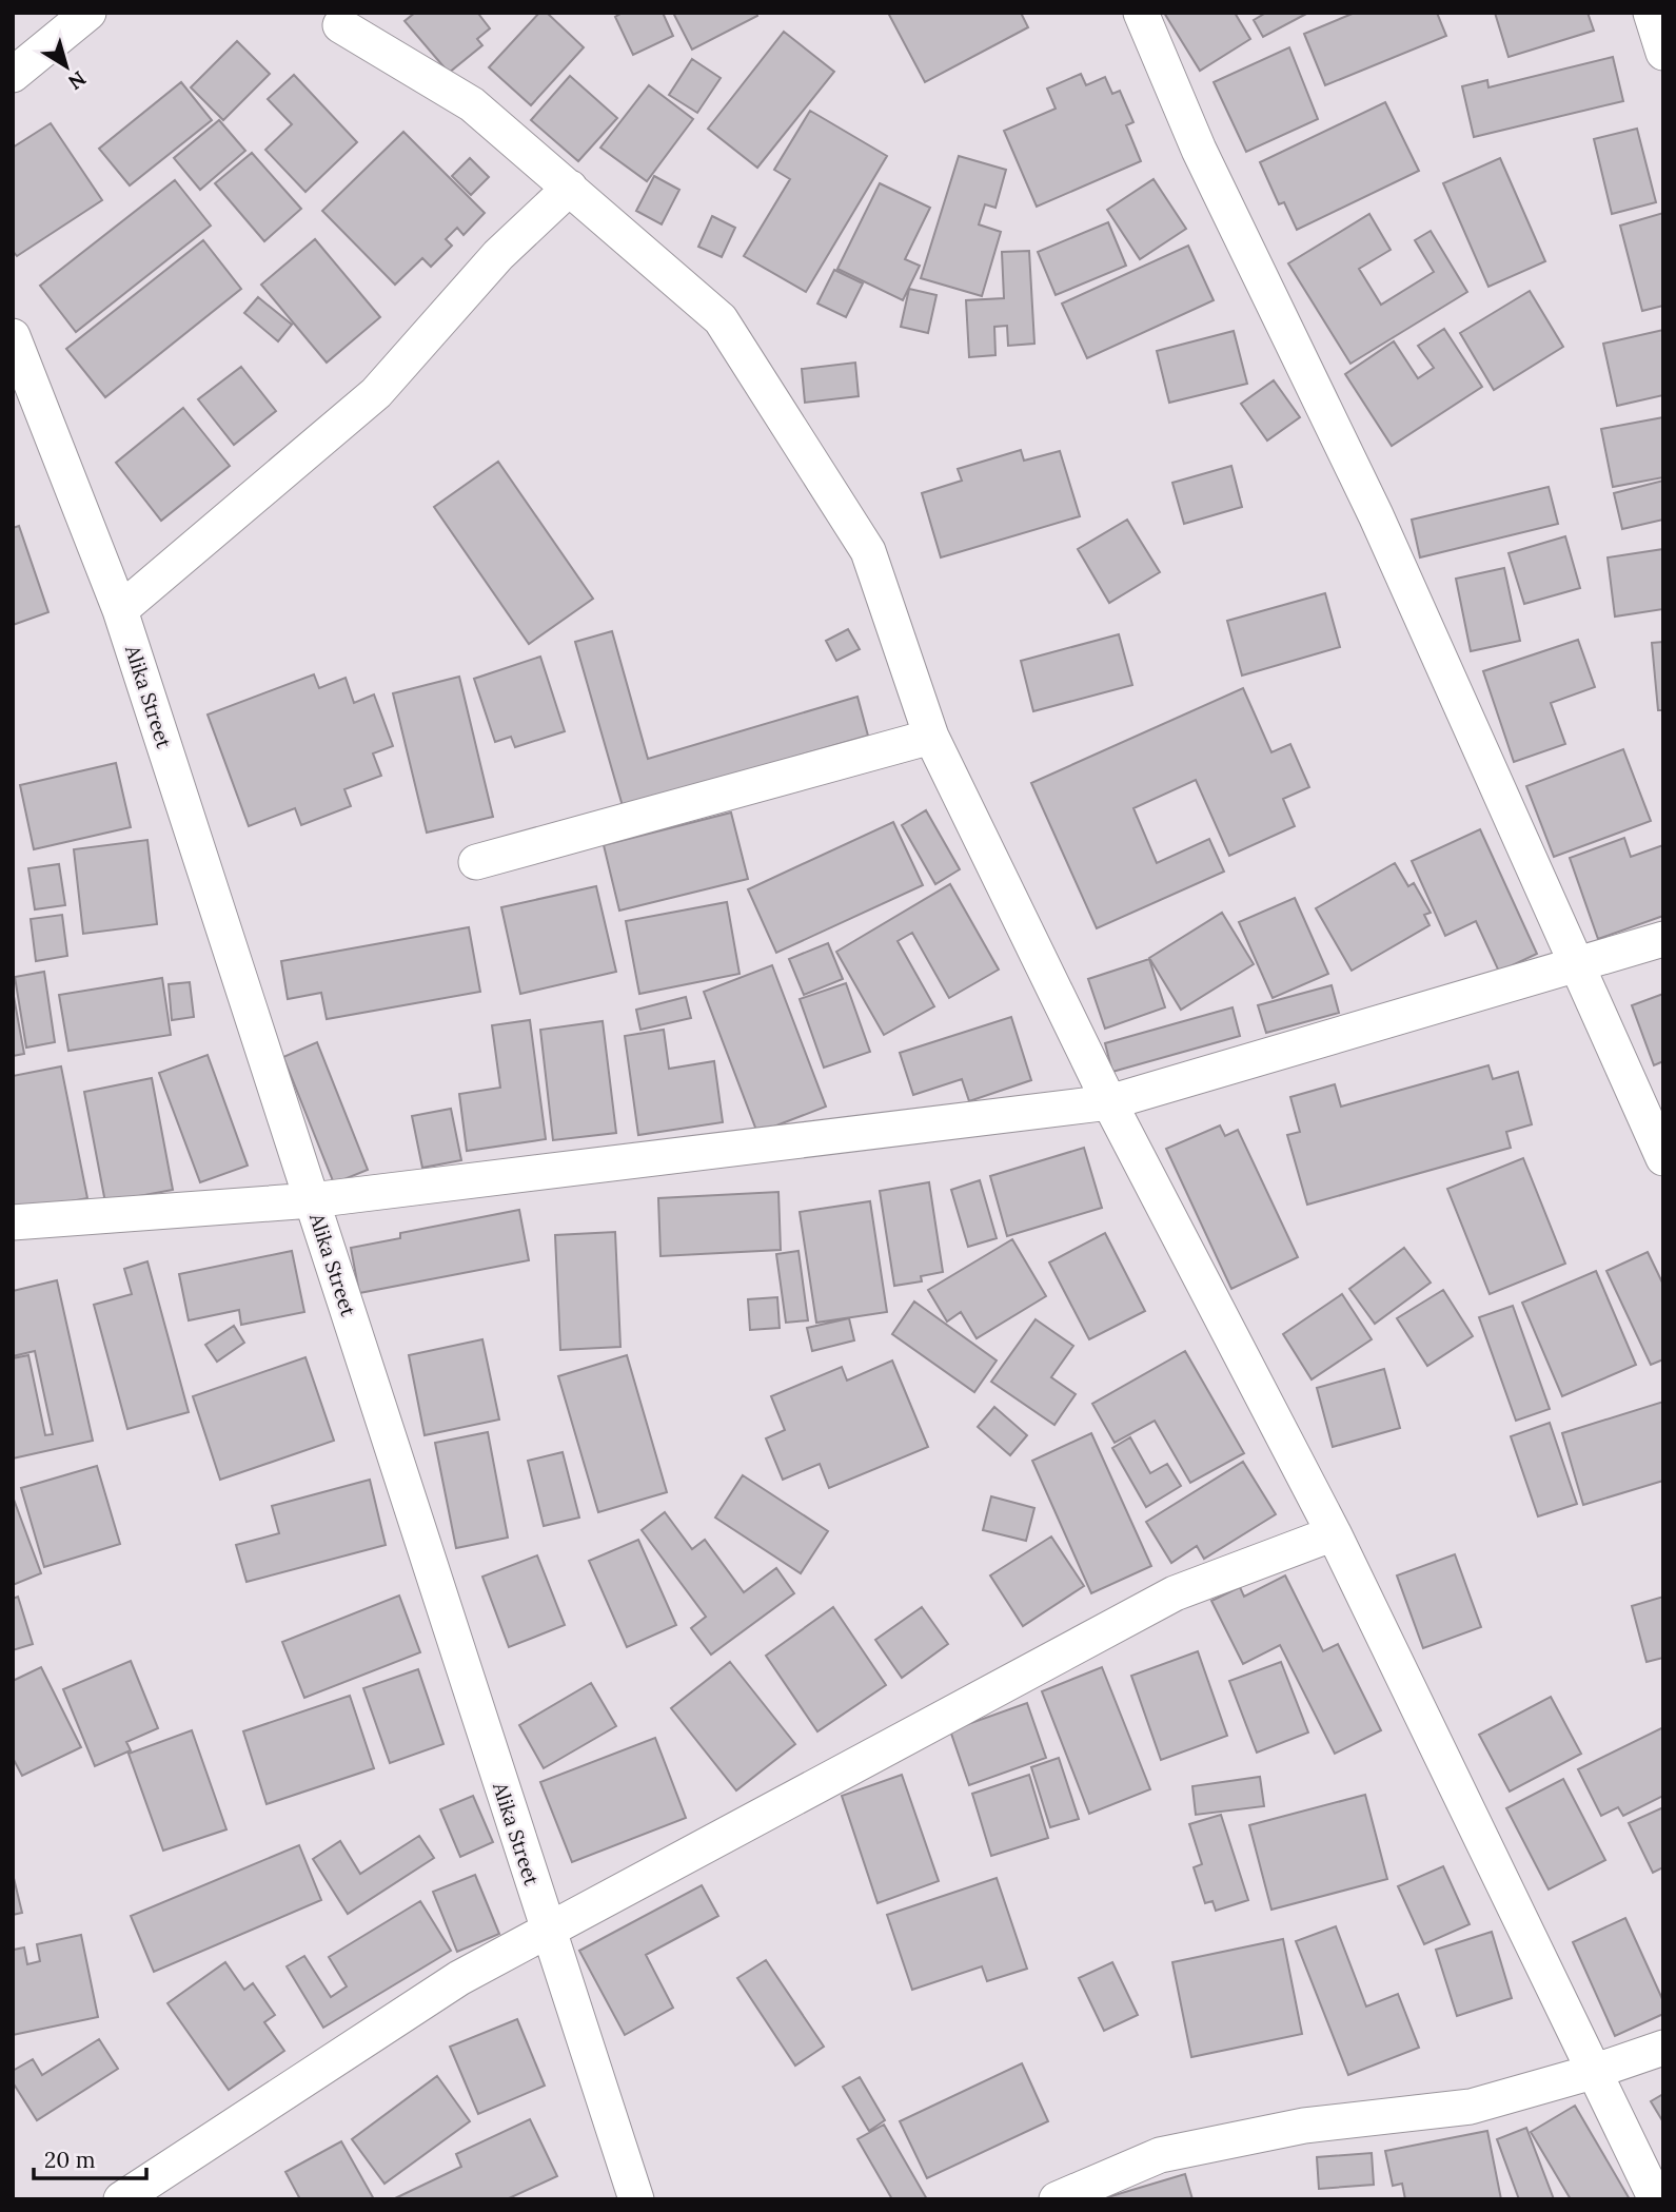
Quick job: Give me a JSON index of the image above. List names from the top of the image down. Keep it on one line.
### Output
{"streets":{"street":["Alika Street"]},"scale_bar":"20 m","north":"bottom right"}
